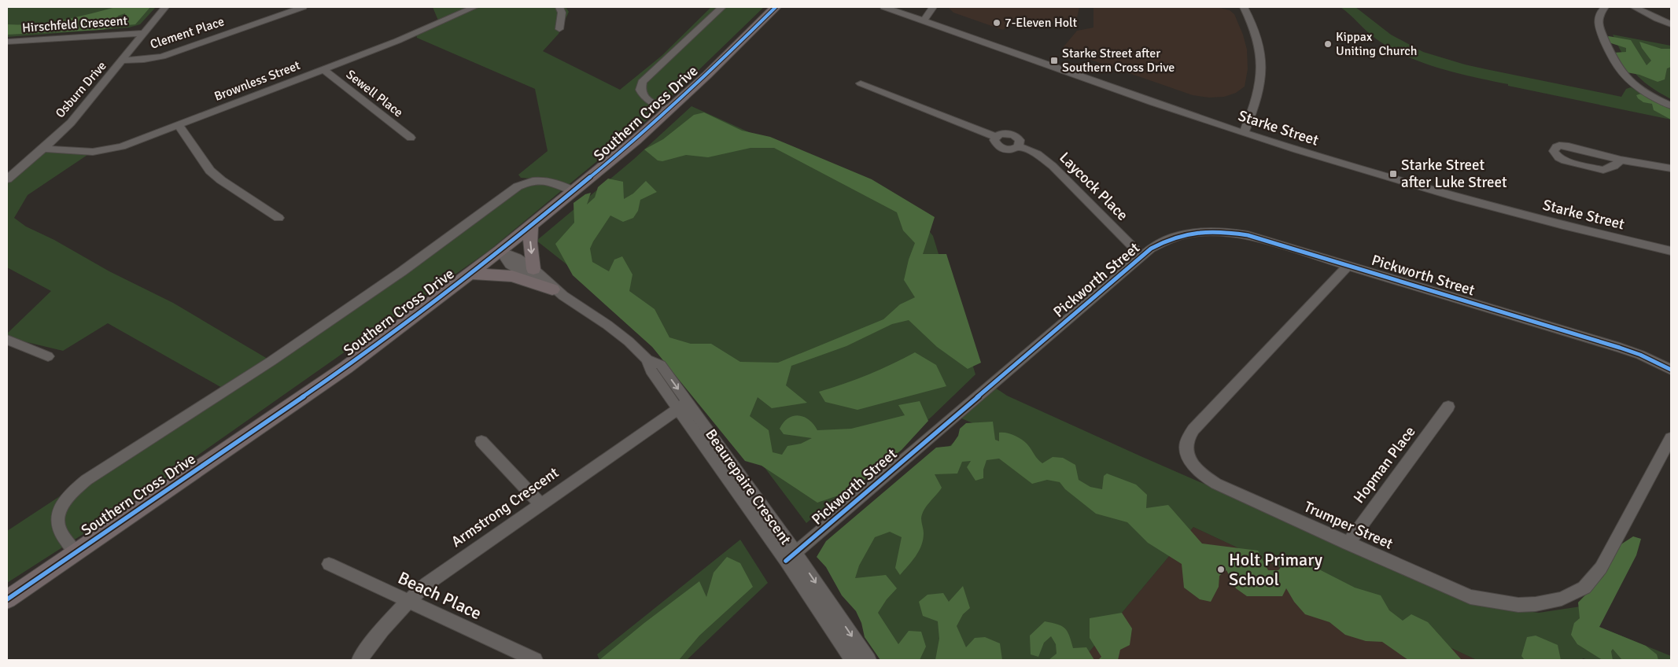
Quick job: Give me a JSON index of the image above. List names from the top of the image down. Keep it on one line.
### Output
{"streets":{"main road":["Southern Cross Drive"],"street":["Hirschfeld Crescent","Clement Place","Brownless Street","Osburn Drive","Sewell Place","Starke Street","Laycock Place","Pickworth Street","Hopman Place","Beaurepaire Crescent","Armstrong Crescent","Trumper Street","Beach Place"]},"crossings":[["Hirschfeld Crescent","Osburn Drive"],["Clement Place","Osburn Drive"],["Brownless Street","Osburn Drive"],["Brownless Street","Sewell Place"],["Southern Cross Drive","Beaurepaire Crescent"],["Laycock Place","Pickworth Street"],["Pickworth Street","Beaurepaire Crescent"],["Pickworth Street","Trumper Street"],["Hopman Place","Trumper Street"],["Beaurepaire Crescent","Armstrong Crescent"],["Armstrong Crescent","Beach Place"]],"places":{"other":["7-Eleven Holt","Kippax Uniting Church","Holt Primary School"],"transit":["Starke Street after Southern Cross Drive","Starke Street after Luke Street"]}}
